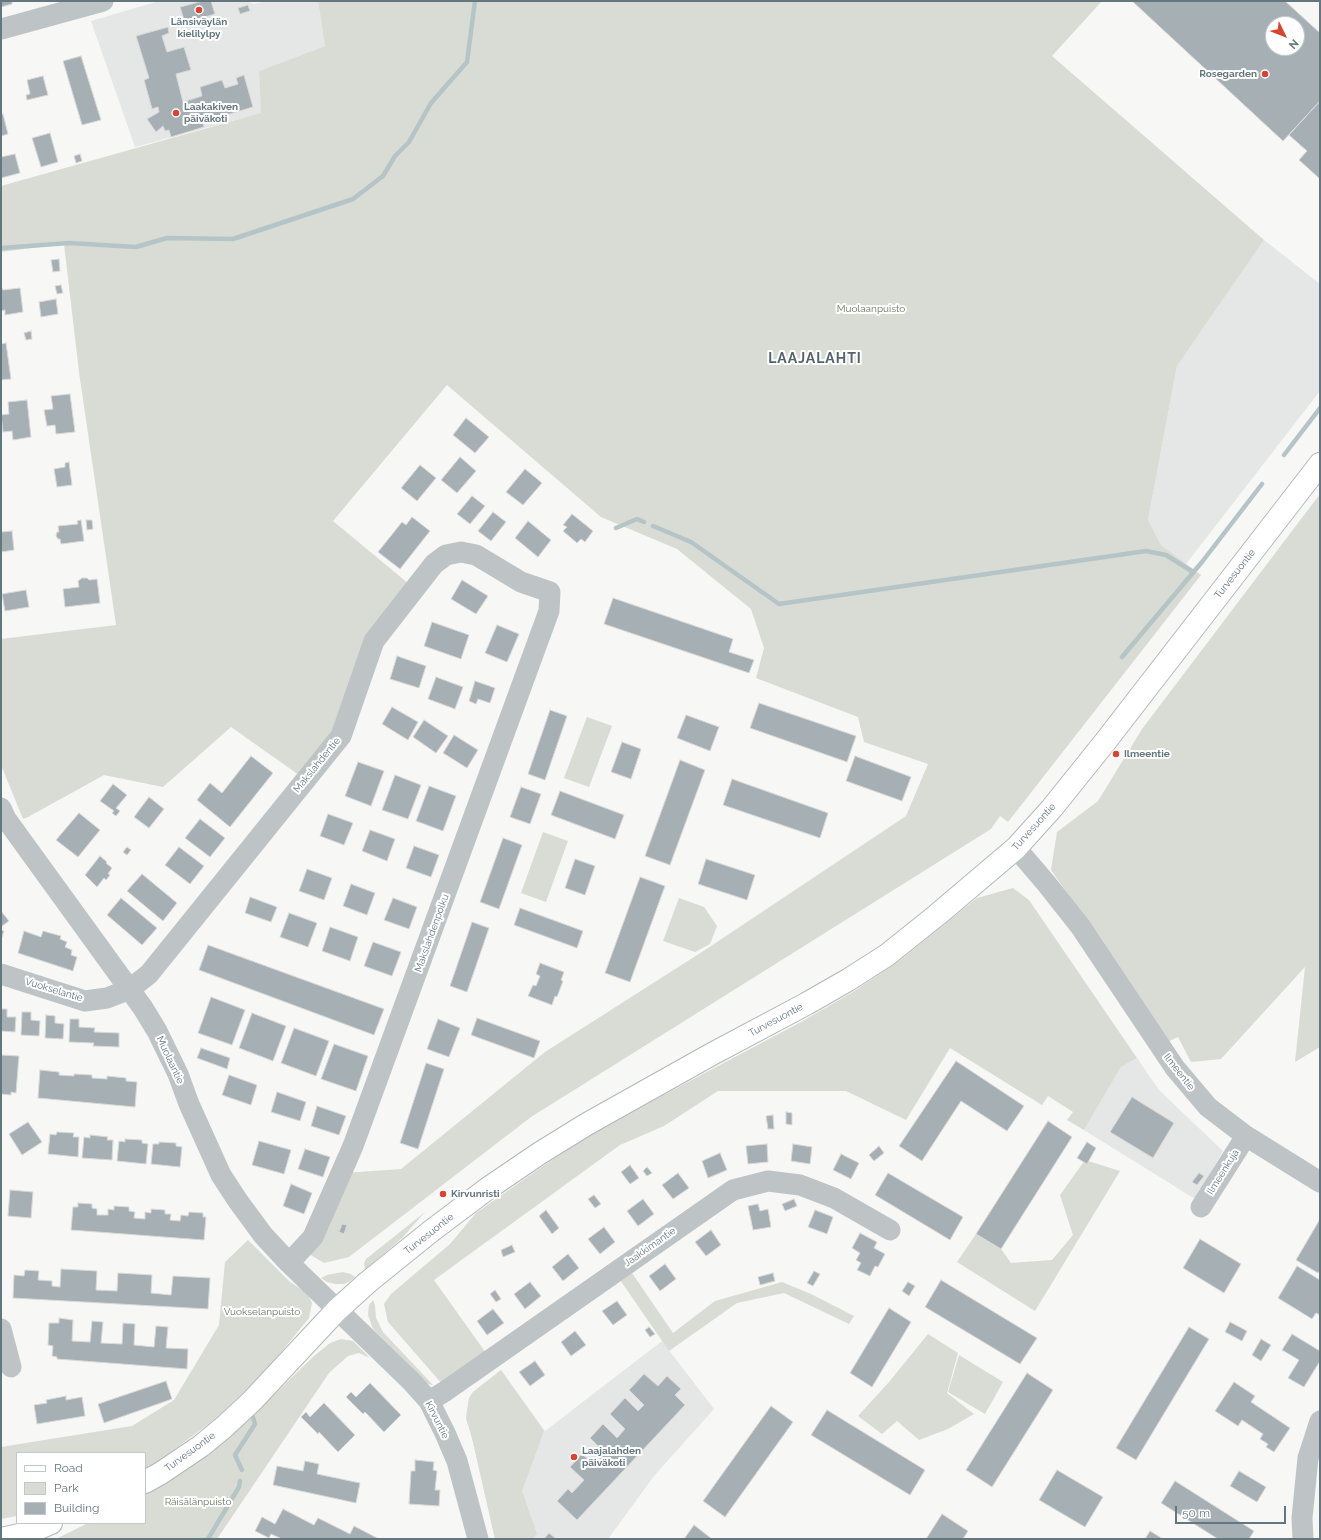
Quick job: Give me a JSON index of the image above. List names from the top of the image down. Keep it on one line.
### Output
{"streets":{"main road":["Turvesuontie"],"street":["Makslahdentie","Makslahdenpolku","Vuokselantie","Muolaantie","Ilmeentie","Ilmeenkuja","Jaakkimantie","Kirvuntie"]},"crossings":[["Turvesuontie","Muolaantie"],["Turvesuontie","Ilmeentie"],["Turvesuontie","Kirvuntie"],["Makslahdentie","Makslahdenpolku"],["Makslahdentie","Vuokselantie"],["Makslahdentie","Muolaantie"],["Makslahdenpolku","Muolaantie"],["Vuokselantie","Muolaantie"],["Muolaantie","Kirvuntie"],["Ilmeentie","Ilmeenkuja"],["Jaakkimantie","Kirvuntie"]],"districts":["LAAJALAHTI"],"parks":["Muolaanpuisto","Vuokselanpuisto","Räisälänpuisto"],"places":["Länsiväylän kielilylpy","Rosegarden","Laakakiven päiväkoti","Ilmeentie","Kirvunristi","Laajalahden päiväkoti"],"legend":["Road","Park","Building"],"scale_bar":"50 m","north":"bottom right"}
